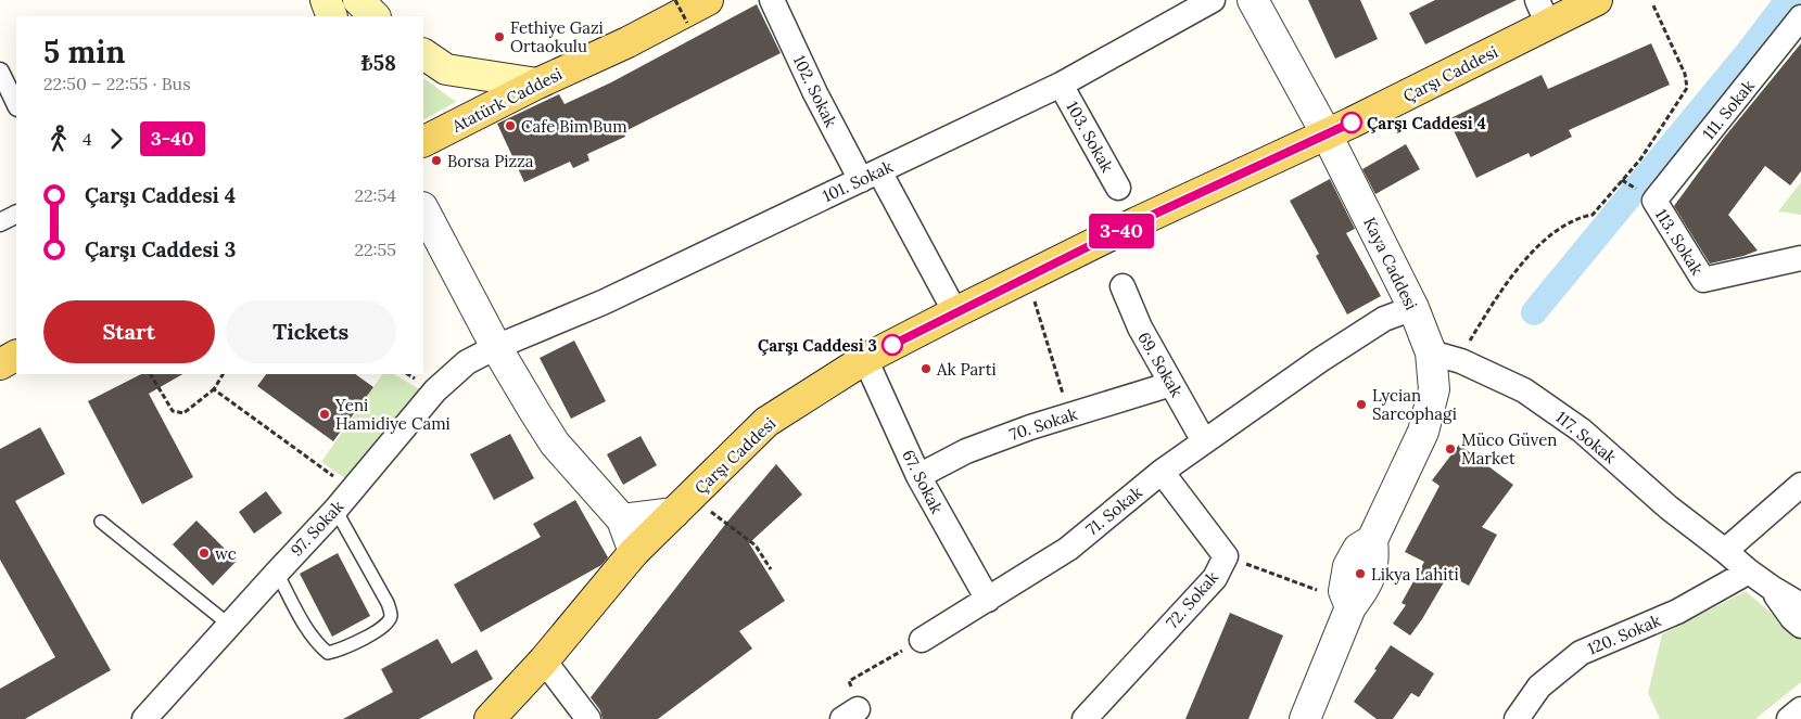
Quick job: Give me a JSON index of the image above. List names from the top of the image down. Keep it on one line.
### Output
{"streets":{"main road":["Çarşı Caddesi","Atatürk Caddesi"],"street":["102. Sokak","111. Sokak","103. Sokak","101. Sokak","113. Sokak","Kaya Caddesi","69. Sokak","70. Sokak","117. Sokak","67. Sokak","71. Sokak","97. Sokak","72. Sokak","120. Sokak"]},"crossings":[["Çarşı Caddesi","102. Sokak"],["Çarşı Caddesi","Kaya Caddesi"],["Çarşı Caddesi","67. Sokak"],["102. Sokak","101. Sokak"],["111. Sokak","113. Sokak"],["103. Sokak","101. Sokak"],["101. Sokak","97. Sokak"],["Kaya Caddesi","117. Sokak"],["Kaya Caddesi","71. Sokak"],["69. Sokak","70. Sokak"],["69. Sokak","71. Sokak"],["70. Sokak","67. Sokak"],["117. Sokak","120. Sokak"],["67. Sokak","71. Sokak"],["71. Sokak","72. Sokak"]],"places":["Fethiye Gazi Ortaokulu","Çarşı Caddesi 4","Cafe Bim Bum","Borsa Pizza","Çarşı Caddesi 3","Ak Parti","Lycian Sarcophagi","Yeni Hamidiye Cami","Müco Güven Market","wc","Likya Lahiti"],"lines":["bus line 3-40"],"page":{"on_map":"3-40","heading":["5 min","22:50 – 22:55 · Bus","₺58"],"legs":["4","3-40"],"list":[{"name":"Çarşı Caddesi 4","value":"22:54"},{"name":"Çarşı Caddesi 3","value":"22:55"}],"buttons":["Start","Tickets"]}}
